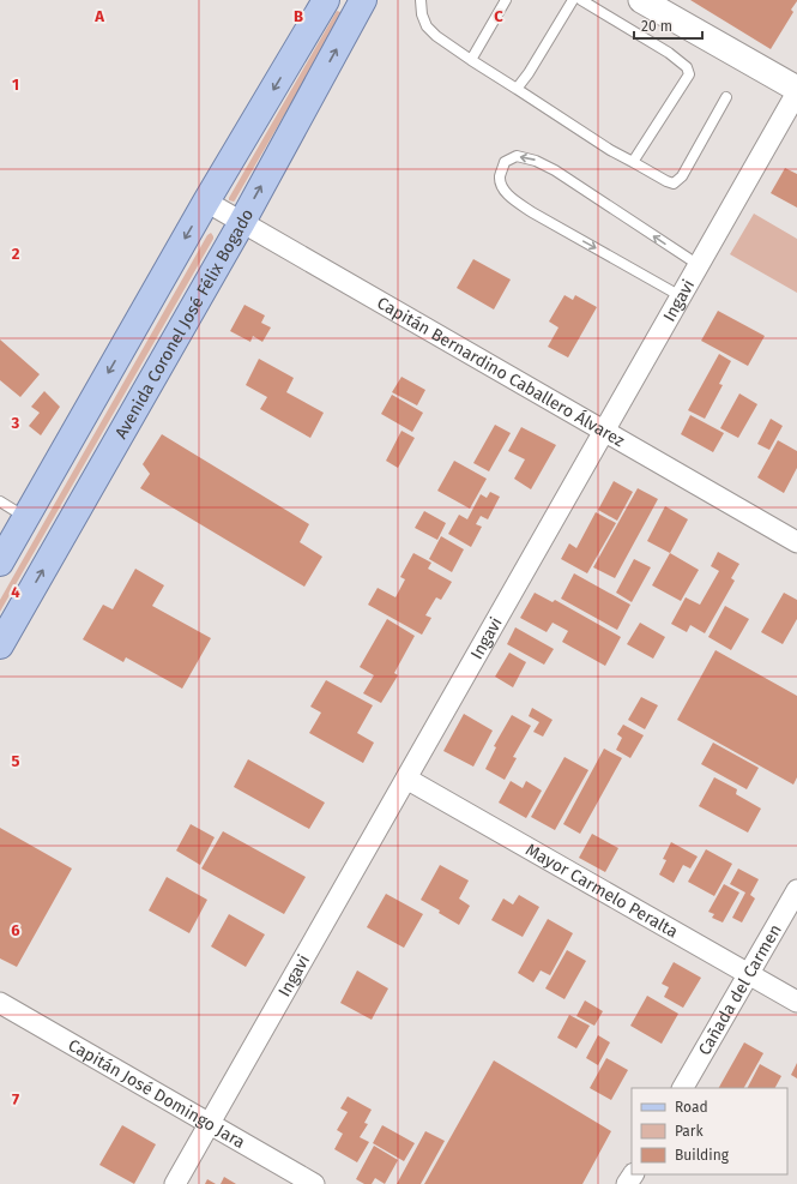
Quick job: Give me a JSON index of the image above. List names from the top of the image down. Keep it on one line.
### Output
{"streets":{"main road":["Avenida Coronel José Félix Bogado"],"street":["Ingavi","Capitán Bernardino Caballero Álvarez","Mayor Carmelo Peralta","Cañada del Carmen","Capitán José Domingo Jara"]},"crossings":[["Ingavi","Capitán Bernardino Caballero Álvarez"],["Ingavi","Mayor Carmelo Peralta"],["Ingavi","Capitán José Domingo Jara"],["Avenida Coronel José Félix Bogado","Capitán Bernardino Caballero Álvarez"],["Mayor Carmelo Peralta","Cañada del Carmen"]],"legend":["Road","Park","Building"],"scale_bar":"20 m","grid":{"columns":["A","B","C"],"rows":["1","2","3","4","5","6","7"]}}
